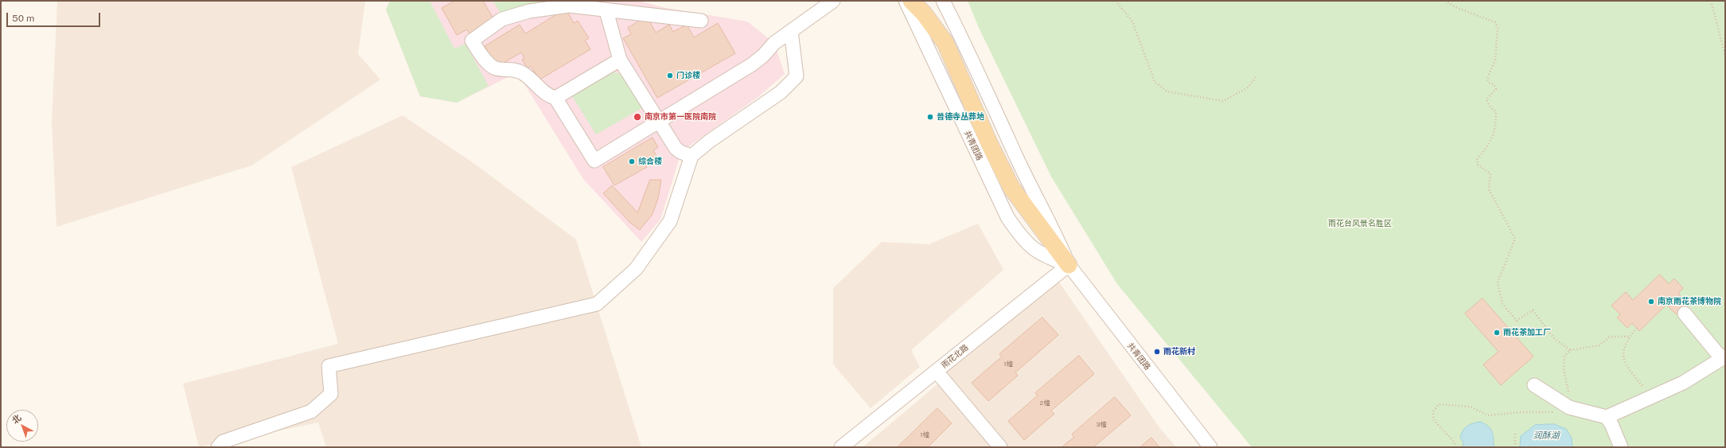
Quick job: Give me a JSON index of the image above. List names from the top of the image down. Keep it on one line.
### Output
{"streets":{"street":["共青团路","雨花北路"]},"crossings":[["共青团路","雨花北路"]],"water":["润酥湖"],"parks":["雨花台风景名胜区"],"places":["门诊楼","南京市第一医院南院","普德寺丛葬地","综合楼","南京雨花茶博物院","雨花茶加工厂","雨花新村"],"house_numbers":["1幢","2幢","3幢","1幢"],"scale_bar":"50 m","north":"top left"}
